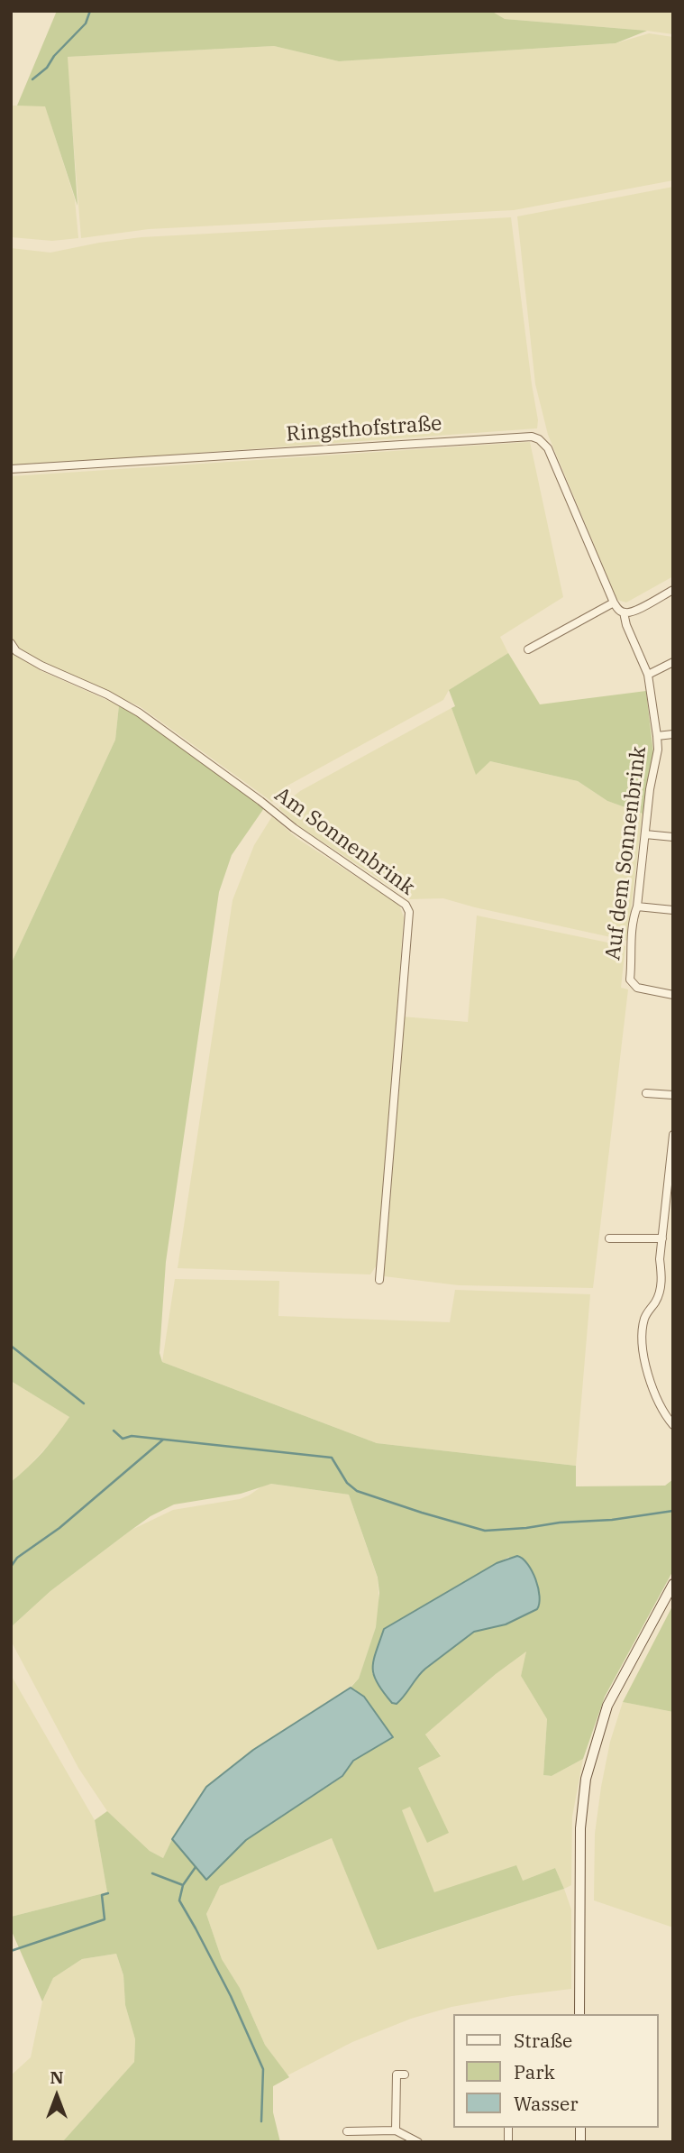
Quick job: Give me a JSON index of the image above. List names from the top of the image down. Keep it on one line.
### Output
{"streets":{"street":["Ringsthofstraße","Am Sonnenbrink","Auf dem Sonnenbrink"]},"crossings":[["Ringsthofstraße","Auf dem Sonnenbrink"]],"legend":["Straße","Park","Wasser"],"north":"top"}
